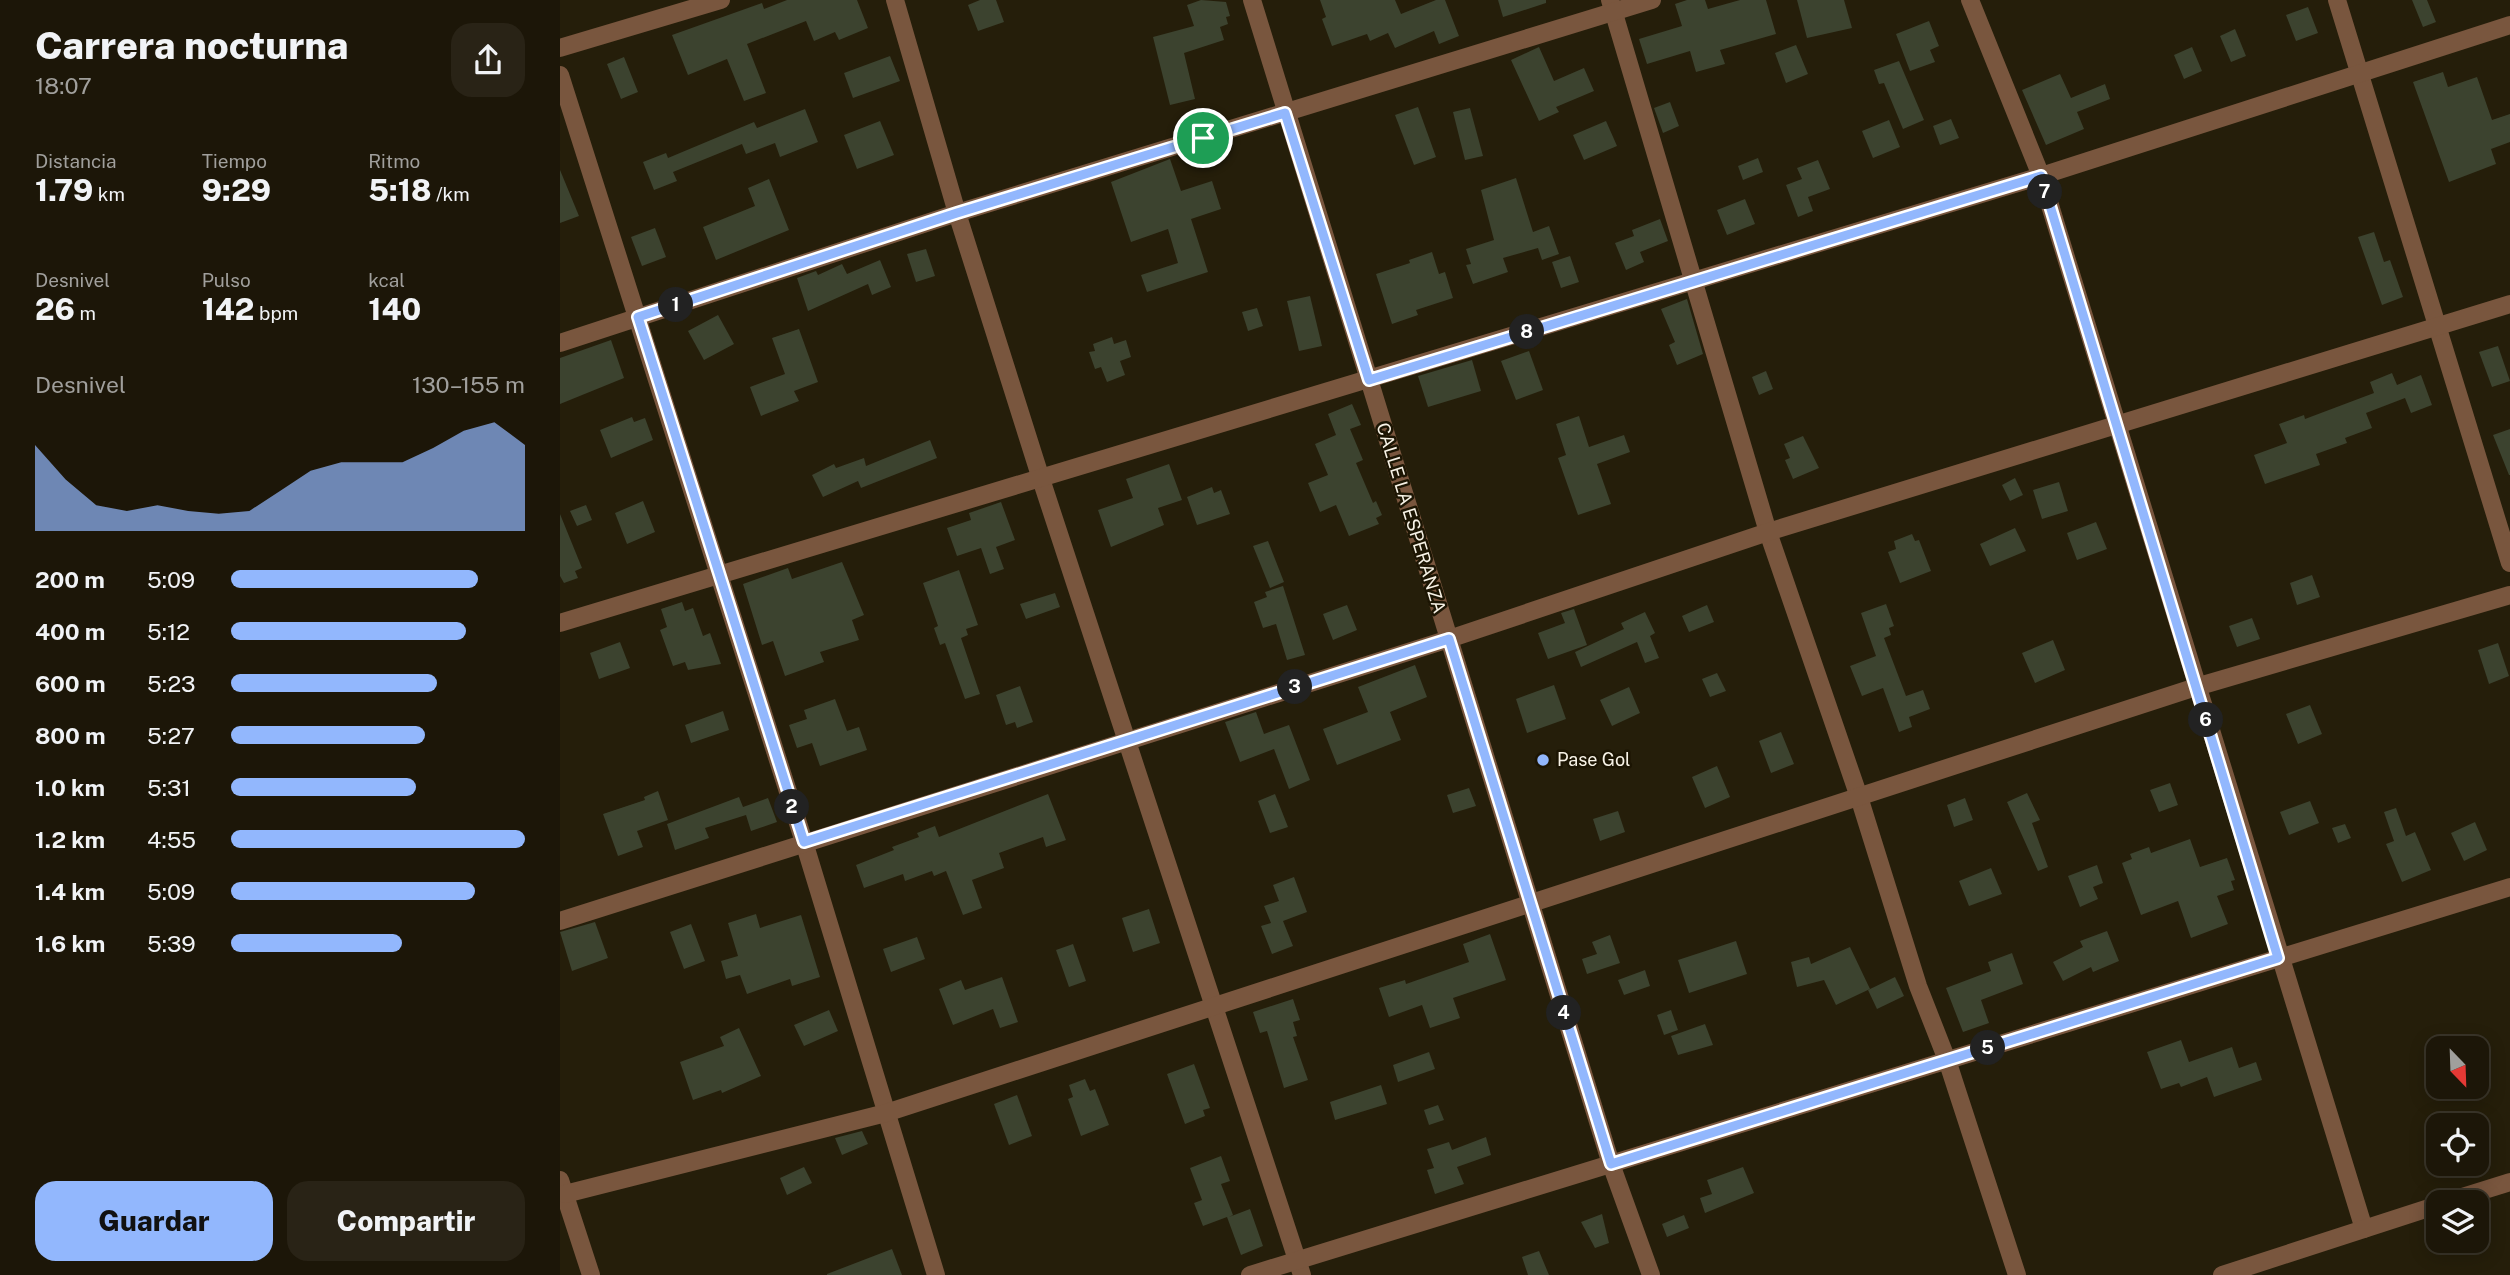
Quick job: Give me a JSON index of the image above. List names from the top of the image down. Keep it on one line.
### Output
{"streets":{"street":["CALLE LA ESPERANZA"]},"places":["Pase Gol"],"north":"bottom right","page":{"heading":["Carrera nocturna","18:07"],"stats":[["Distancia","1.79 km"],["Tiempo","9:29"],["Ritmo","5:18 /km"],["Desnivel","26 m"],["Pulso","142 bpm"],["kcal","140"]],"pins":["7","1","8","3","6","2","4","5"],"chart":["Desnivel","130–155 m"],"list":[{"name":"200 m","note":"5:09"},{"name":"400 m","note":"5:12"},{"name":"600 m","note":"5:23"},{"name":"800 m","note":"5:27"},{"name":"1.0 km","note":"5:31"},{"name":"1.2 km","note":"4:55"},{"name":"1.4 km","note":"5:09"},{"name":"1.6 km","note":"5:39"}],"buttons":["Guardar","Compartir"]}}
